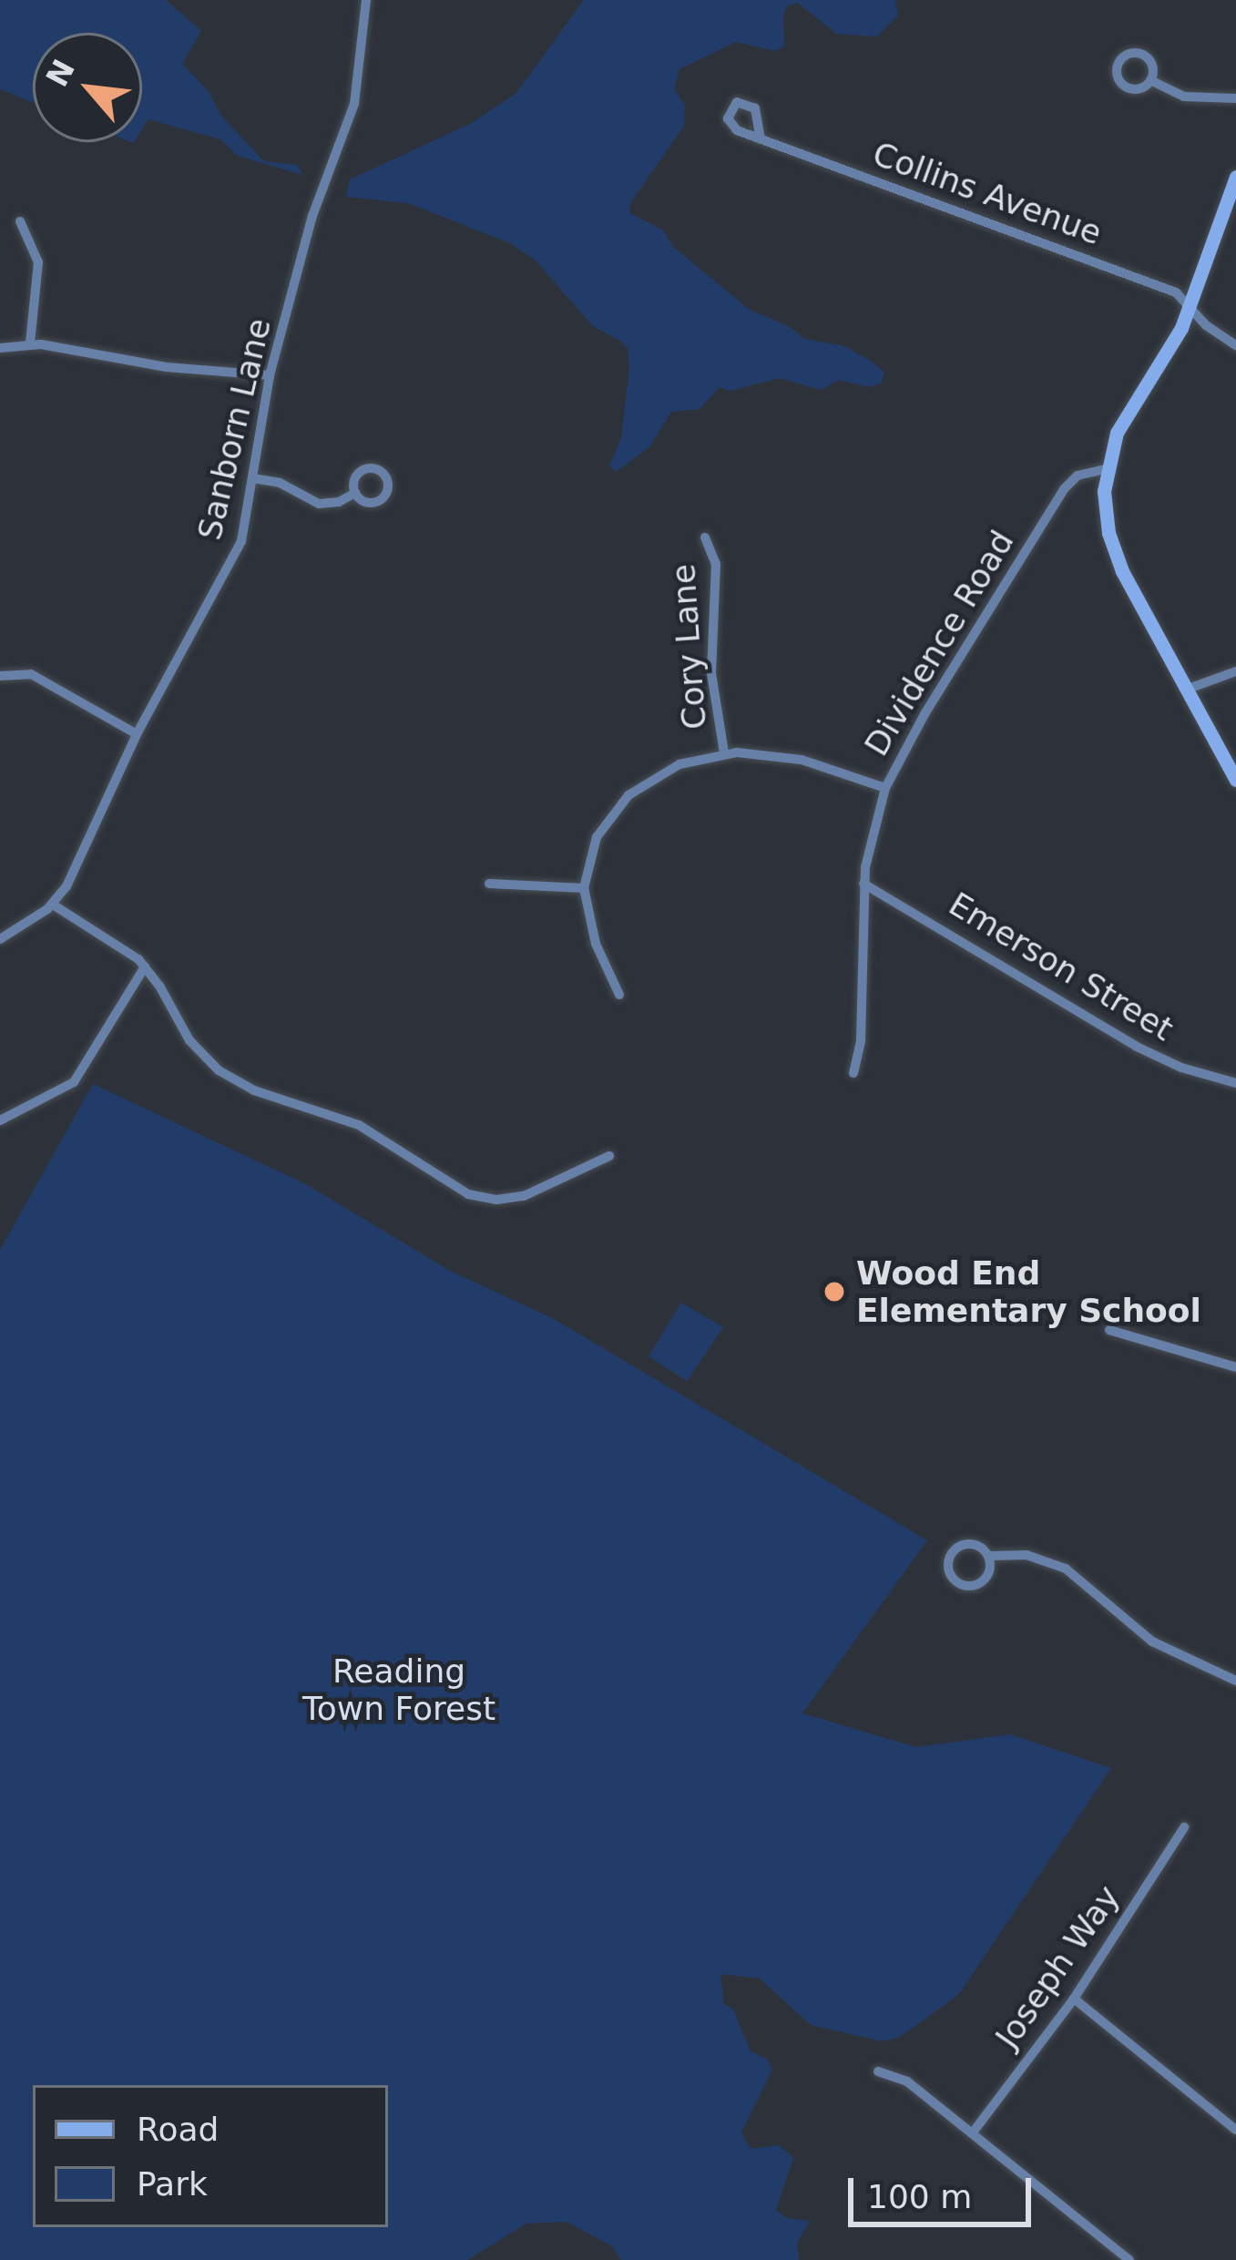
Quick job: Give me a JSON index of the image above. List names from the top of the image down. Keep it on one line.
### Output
{"streets":{"street":["Collins Avenue","Sanborn Lane","Dividence Road","Cory Lane","Emerson Street","Joseph Way"]},"crossings":[["Dividence Road","Emerson Street"]],"parks":["Reading Town Forest"],"places":["Wood End Elementary School"],"legend":["Road","Park"],"scale_bar":"100 m","north":"top left"}
